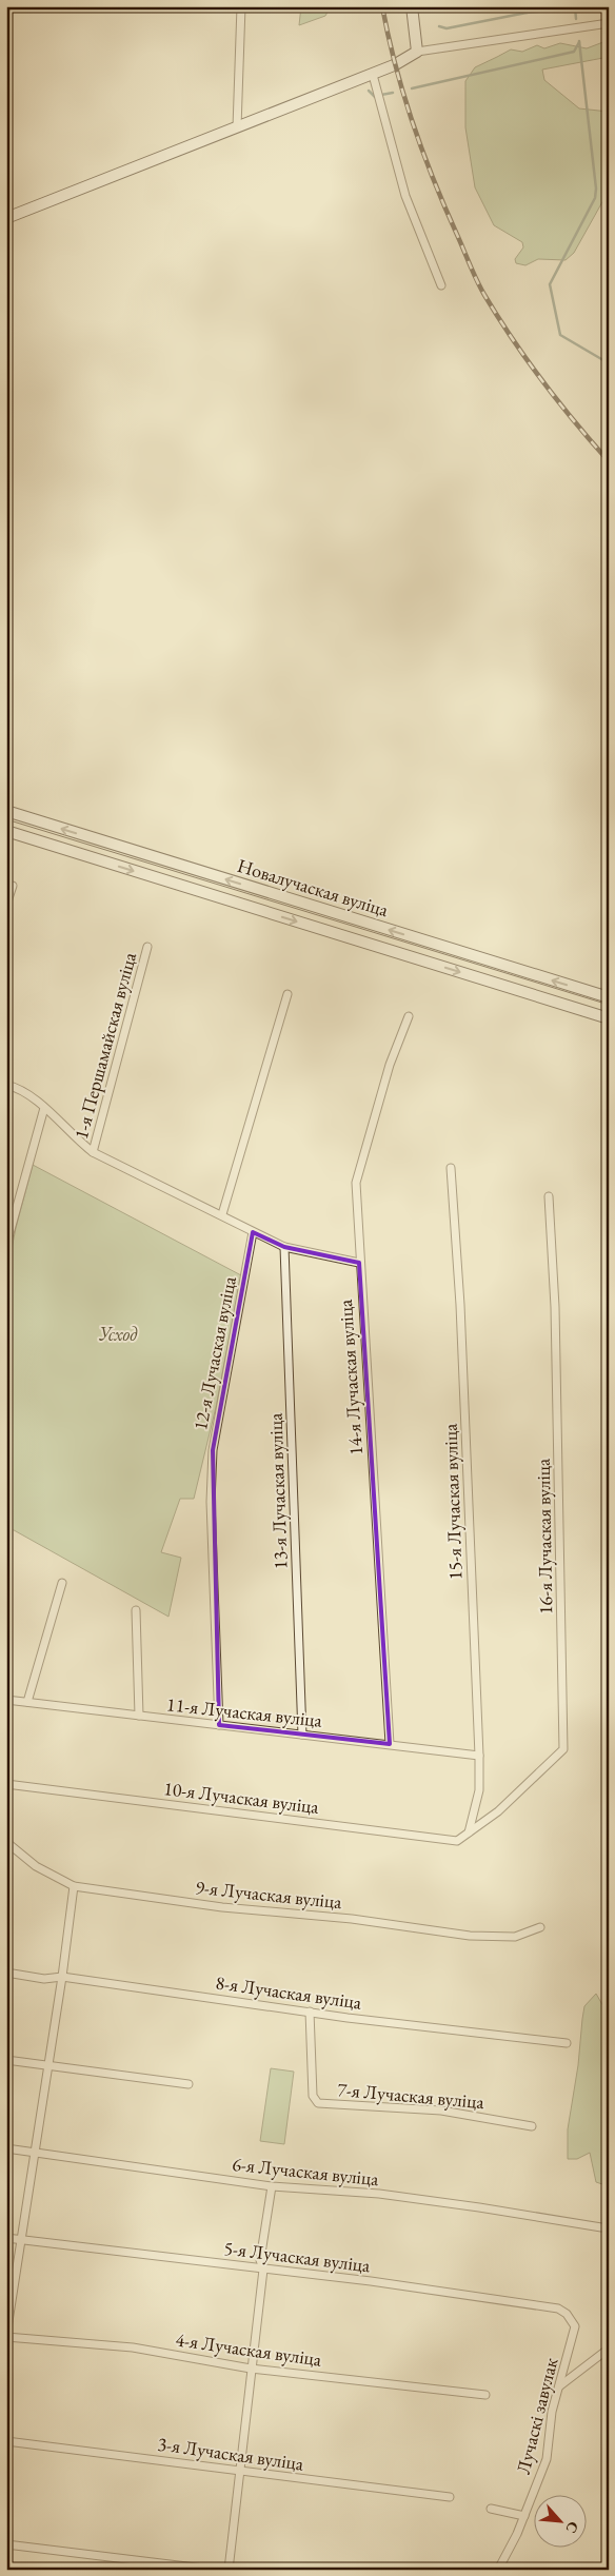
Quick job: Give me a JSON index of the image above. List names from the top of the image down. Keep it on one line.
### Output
{"streets":{"main road":["Новалучаская вуліца"],"street":["1-я Першамайская вуліца","12-я Лучаская вуліца","14-я Лучаская вуліца","13-я Лучаская вуліца","15-я Лучаская вуліца","16-я Лучаская вуліца","11-я Лучаская вуліца","10-я Лучаская вуліца","9-я Лучаская вуліца","8-я Лучаская вуліца","7-я Лучаская вуліца","6-я Лучаская вуліца","5-я Лучаская вуліца","4-я Лучаская вуліца","Лучаскі завулак","3-я Лучаская вуліца"]},"crossings":[["12-я Лучаская вуліца","11-я Лучаская вуліца"],["14-я Лучаская вуліца","11-я Лучаская вуліца"],["13-я Лучаская вуліца","11-я Лучаская вуліца"],["15-я Лучаская вуліца","16-я Лучаская вуліца"],["15-я Лучаская вуліца","11-я Лучаская вуліца"],["15-я Лучаская вуліца","10-я Лучаская вуліца"],["16-я Лучаская вуліца","10-я Лучаская вуліца"],["8-я Лучаская вуліца","7-я Лучаская вуліца"],["5-я Лучаская вуліца","Лучаскі завулак"]],"parks":["Усход"],"north":"bottom right"}
